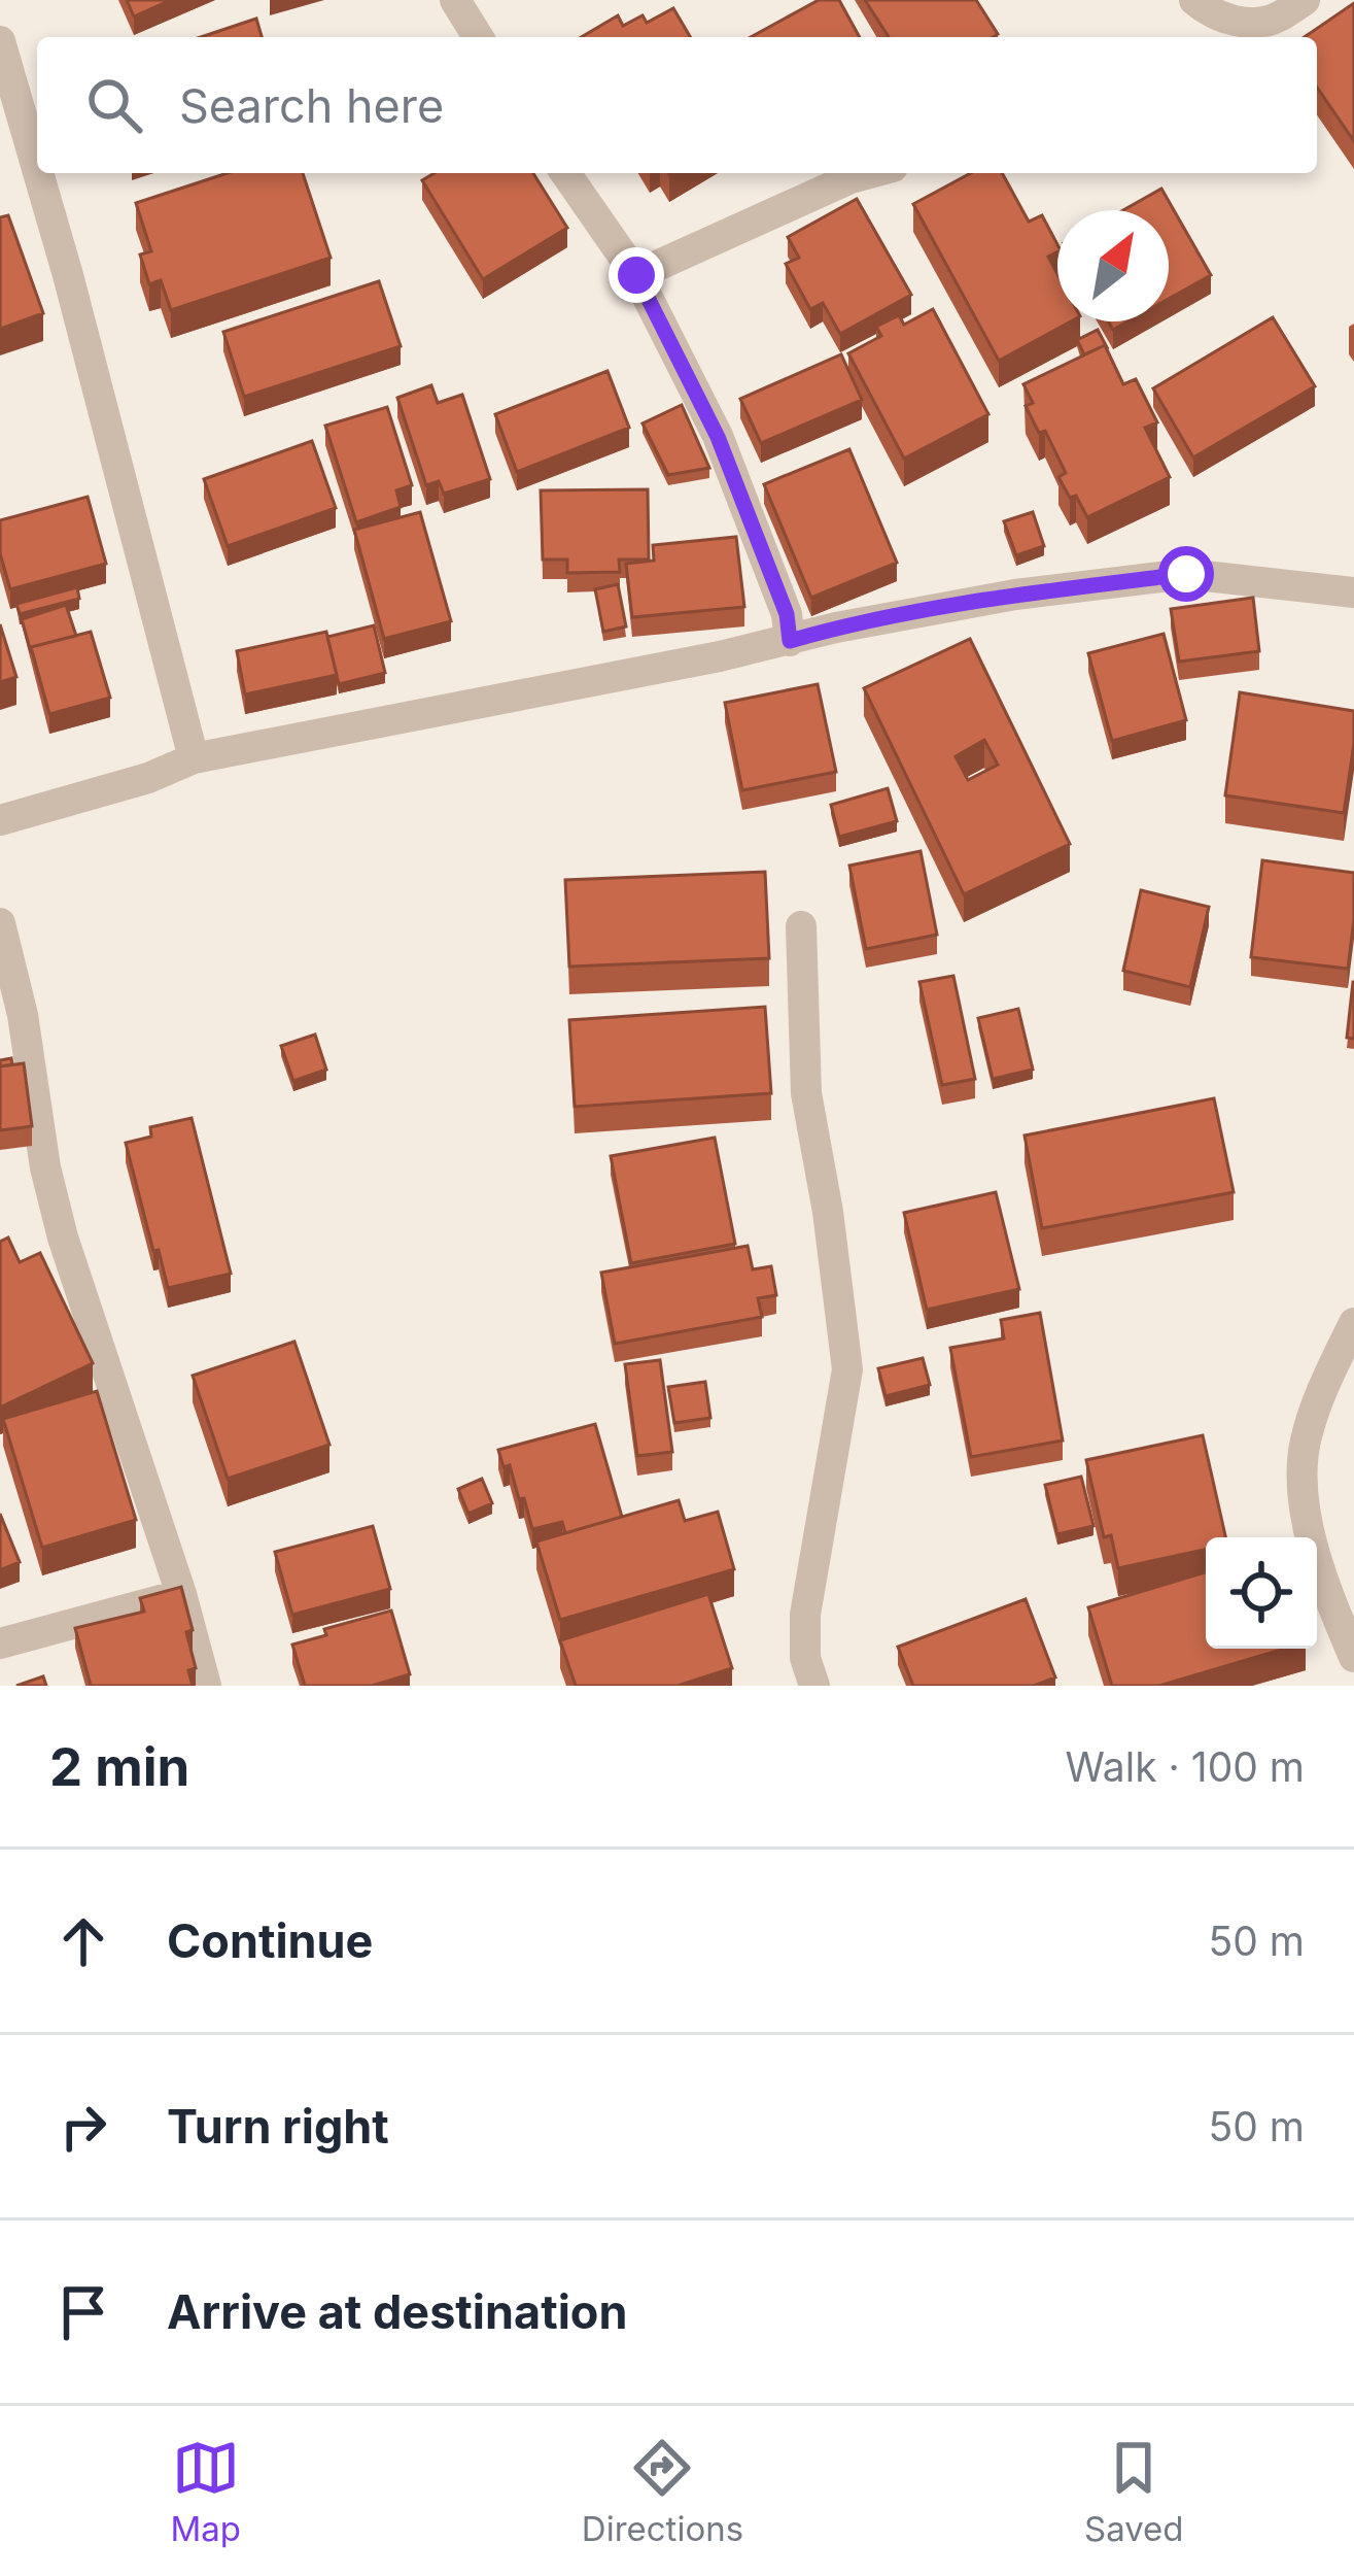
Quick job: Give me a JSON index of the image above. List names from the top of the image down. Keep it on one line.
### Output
{"north":"top right","page":{"search":"Search here","heading":["2 min","Walk · 100 m"],"list":[["Continue","50 m"],["Turn right","50 m"],"Arrive at destination"],"nav":["Map","Directions","Saved"]}}
